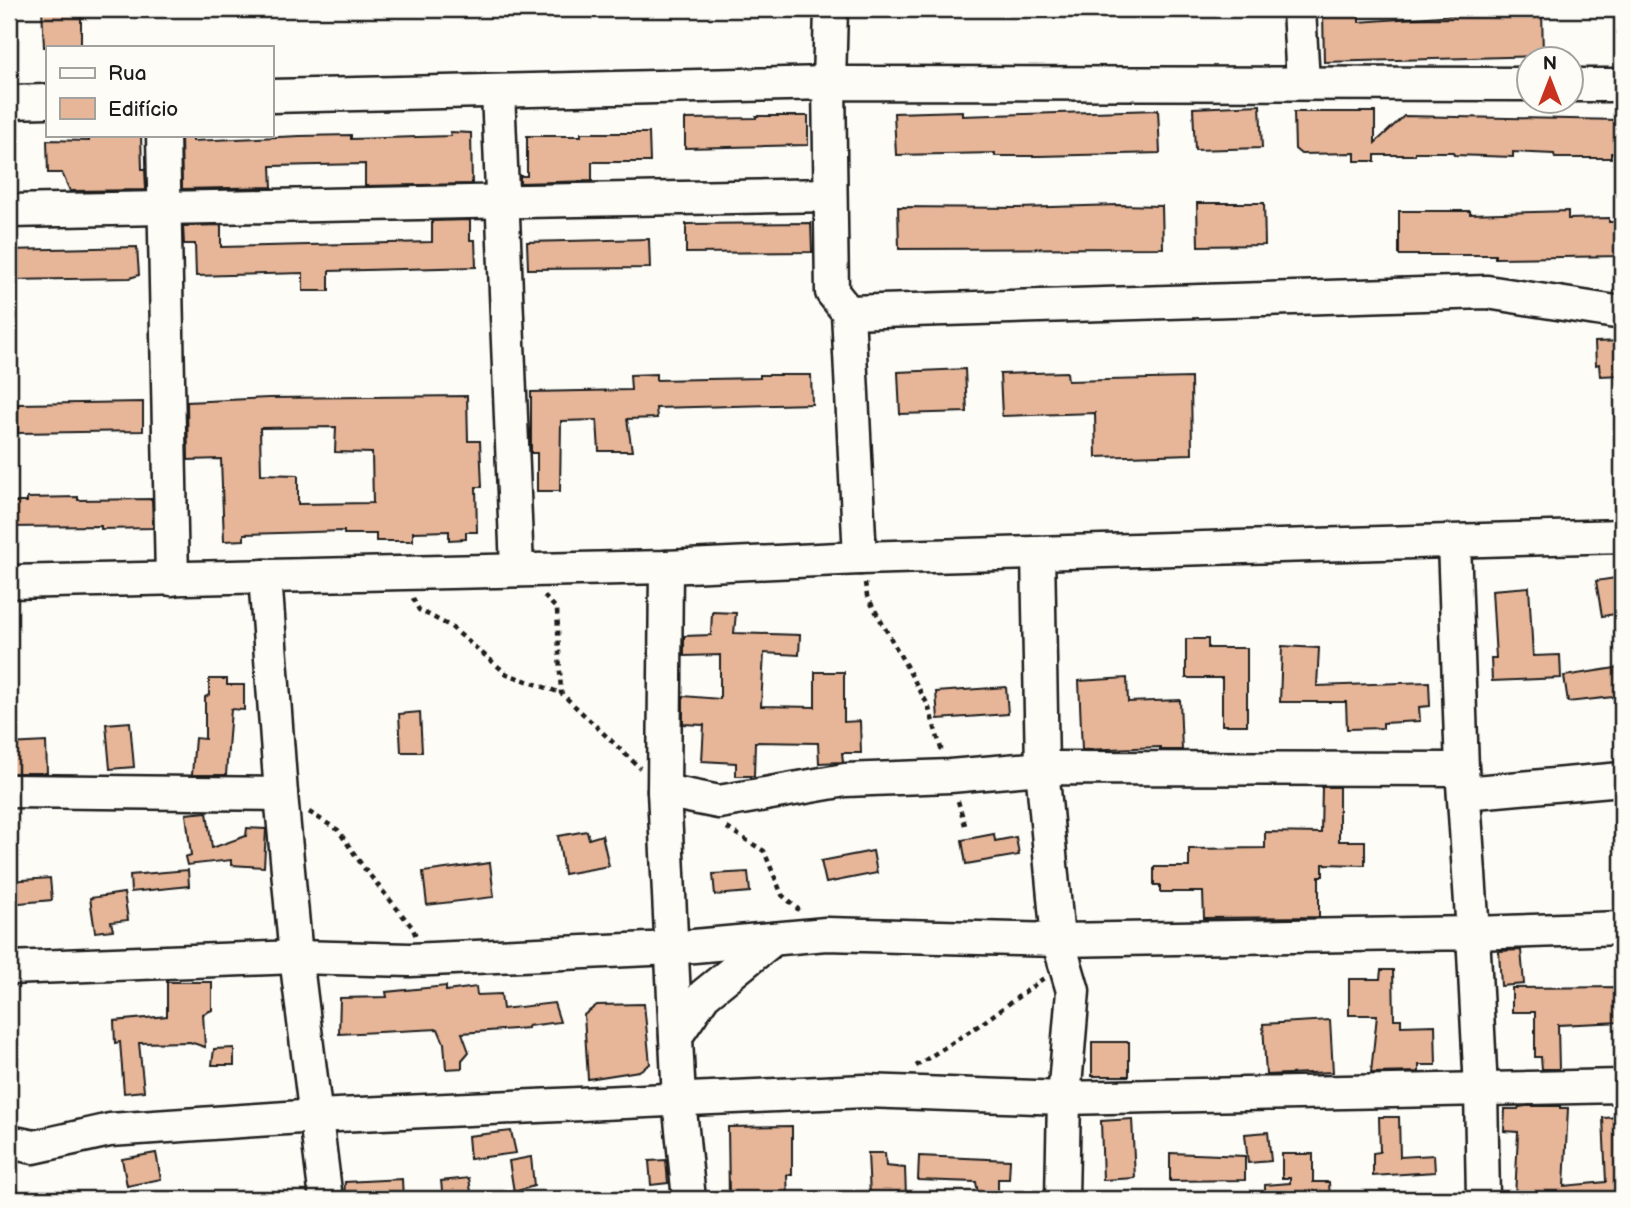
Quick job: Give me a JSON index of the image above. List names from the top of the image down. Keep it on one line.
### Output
{"legend":["Rua","Edifício"],"north":"top"}
